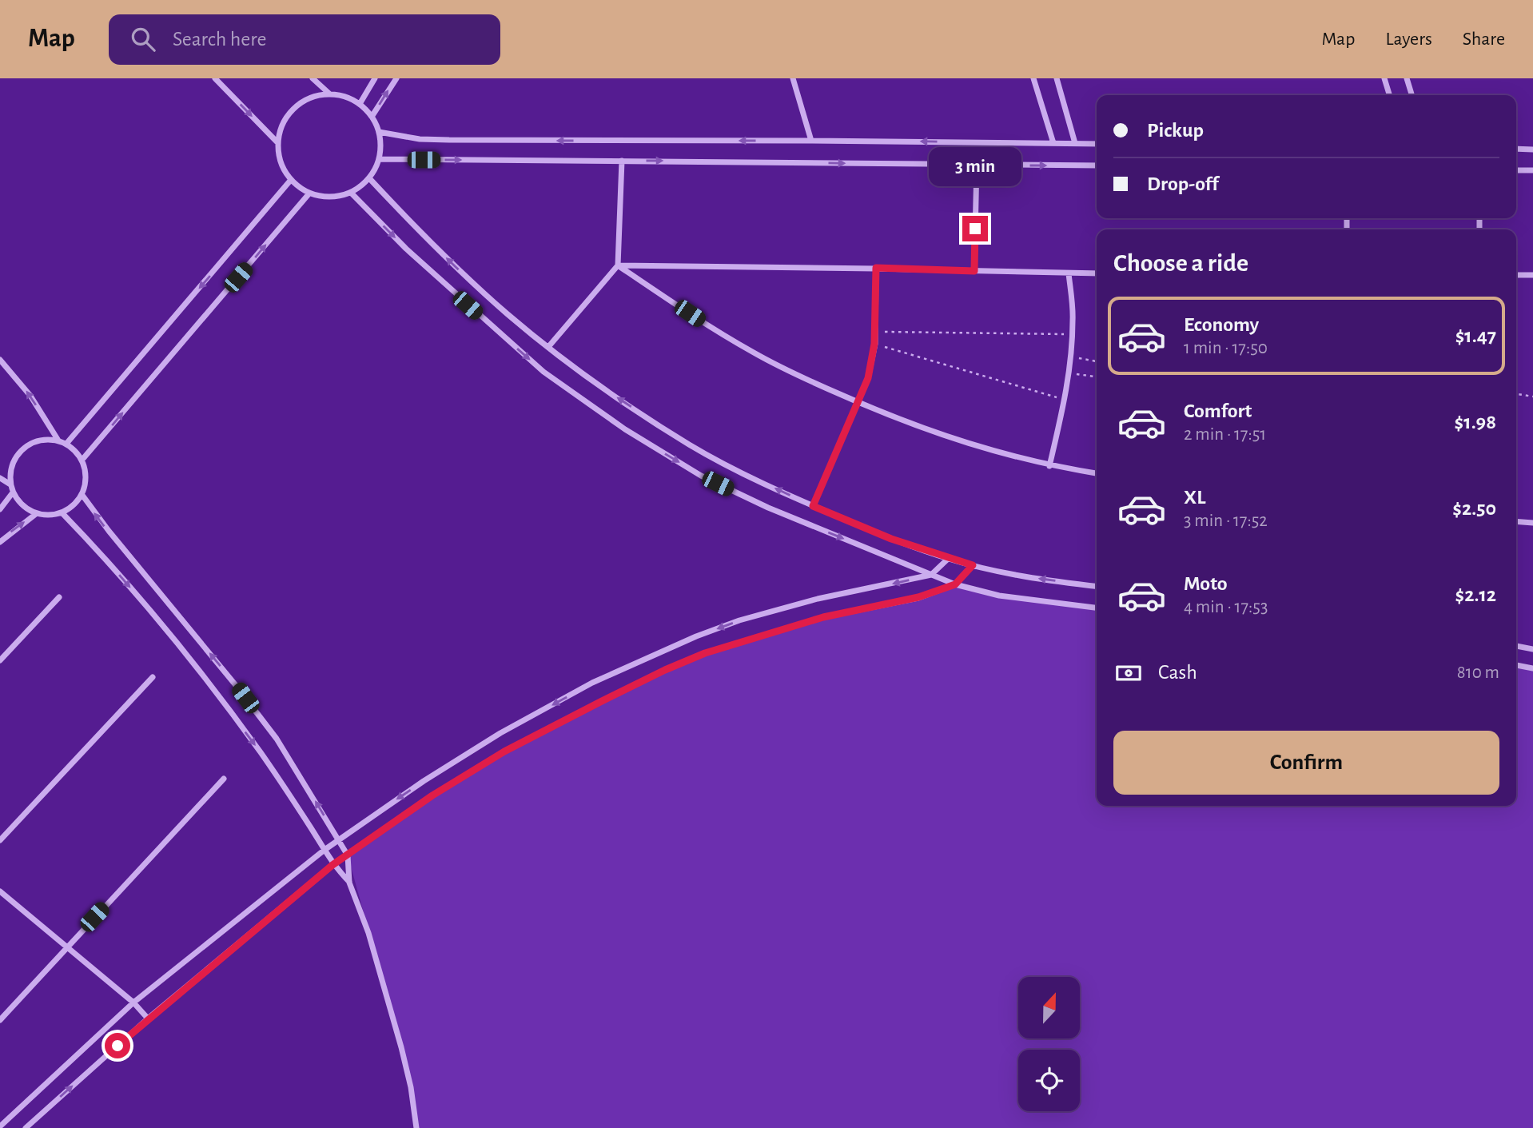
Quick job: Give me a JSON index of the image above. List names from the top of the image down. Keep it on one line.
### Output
{"north":"top","page":{"header":"Map","search":"Search here","nav":["Map","Layers","Share"],"banner":["Pickup","Drop-off"],"bubble":"3 min","heading":"Choose a ride","list":[{"name":"Economy","note":"1 min · 17:50","value":"$1.47"},{"name":"Comfort","note":"2 min · 17:51","value":"$1.98"},{"name":"XL","note":"3 min · 17:52","value":"$2.50"},{"name":"Moto","note":"4 min · 17:53","value":"$2.12"}],"pay":["Cash","810 m"],"buttons":"Confirm"}}
